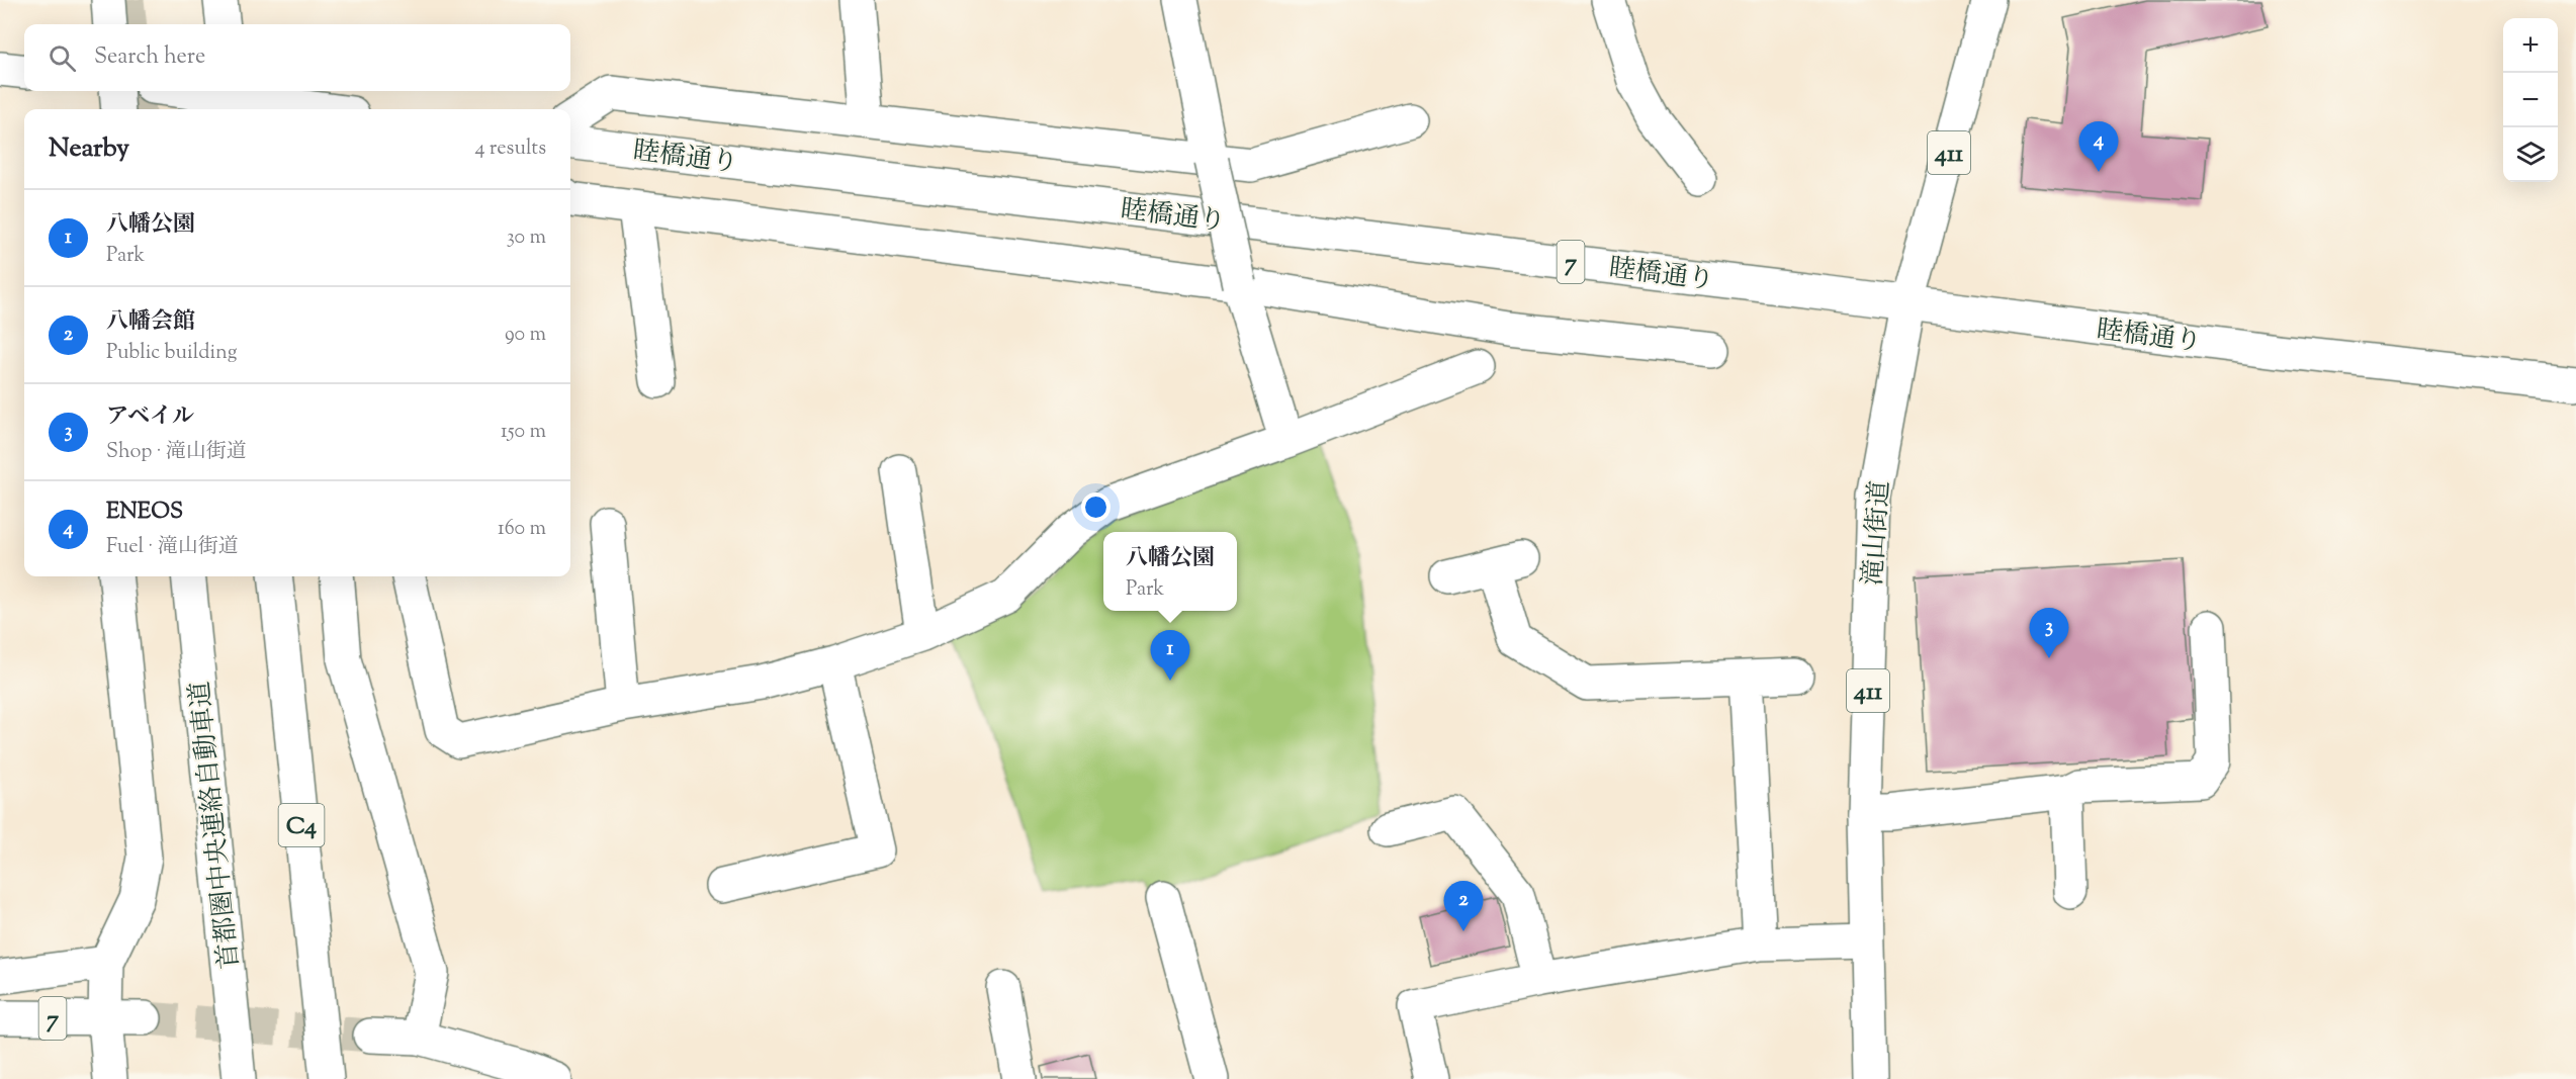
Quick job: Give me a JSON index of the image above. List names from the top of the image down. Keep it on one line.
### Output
{"streets":{"main road":["411","睦橋通り","7","滝山街道","首都圏中央連絡自動車道","C4"]},"crossings":[["睦橋通り","滝山街道"]],"page":{"map_buttons":["+","−"],"search":"Search here","heading":["Nearby","4 results"],"pins":["4","3","1","2"],"list":[{"mark":"1","name":"八幡公園","note":"Park","value":"30 m"},{"mark":"2","name":"八幡会館","note":"Public building","value":"90 m"},{"mark":"3","name":"アベイル","note":"Shop · 滝山街道","value":"150 m"},{"mark":"4","name":"ENEOS","note":"Fuel · 滝山街道","value":"160 m"}],"popup":["八幡公園","Park"]}}
